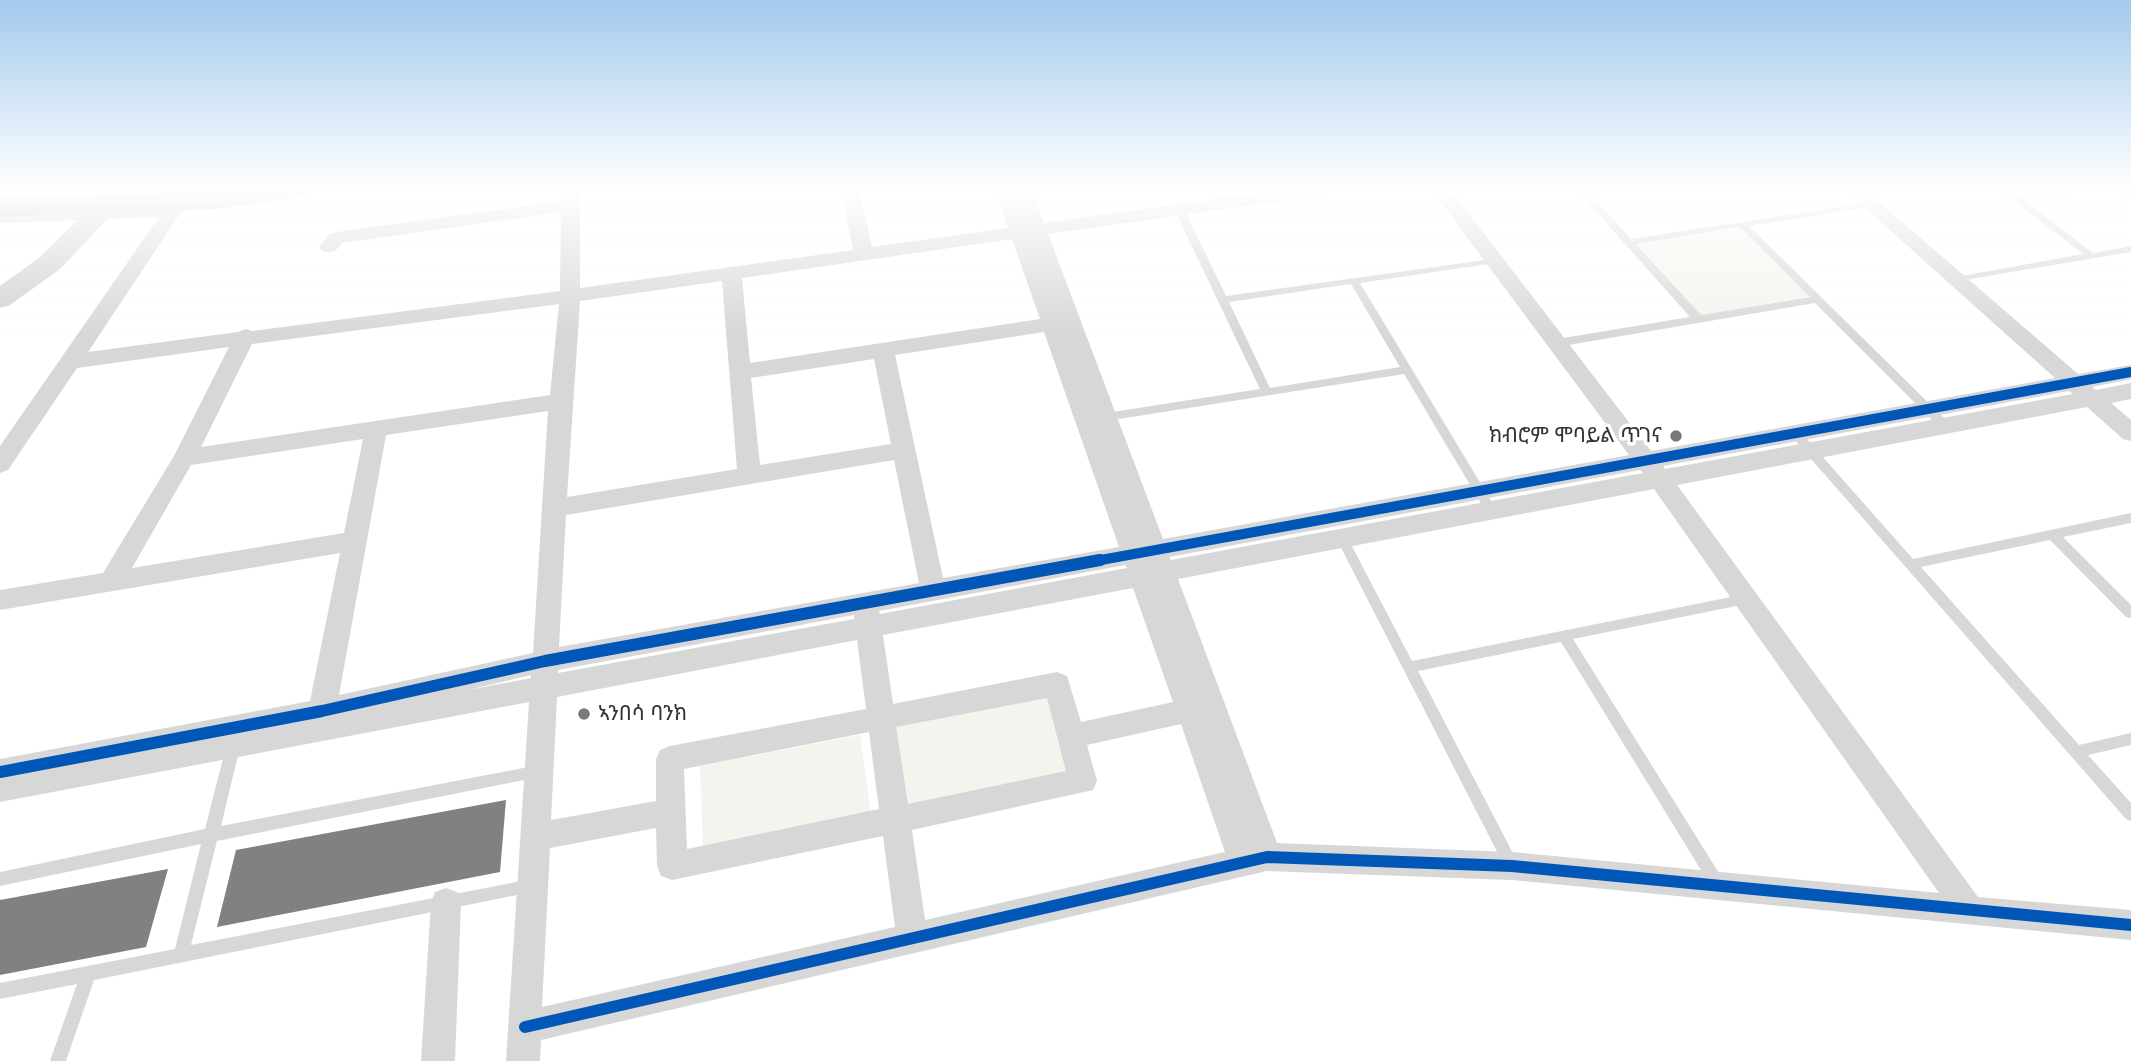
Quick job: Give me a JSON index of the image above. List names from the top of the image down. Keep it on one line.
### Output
{"places":["ክብሮም ሞባይል ጥገና","ኣንበሳ ባንክ"]}
